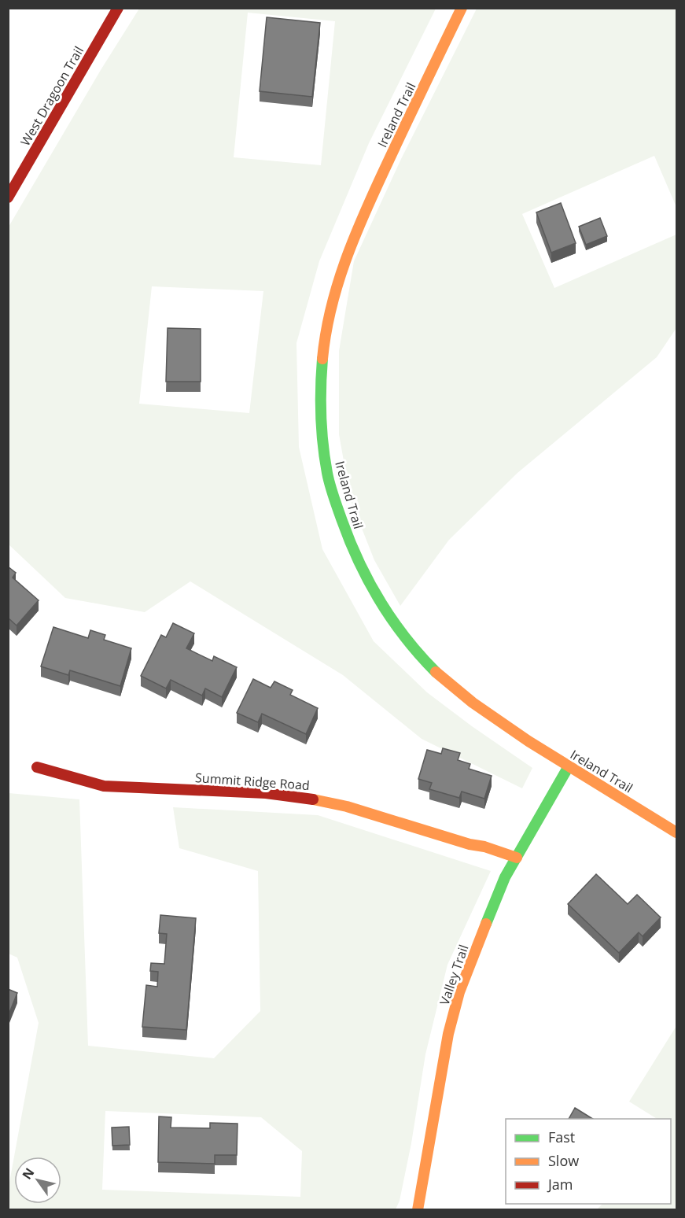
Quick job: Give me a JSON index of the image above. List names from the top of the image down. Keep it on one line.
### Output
{"streets":{"street":["West Dragoon Trail","Ireland Trail","Summit Ridge Road","Valley Trail"]},"crossings":[["Ireland Trail","Valley Trail"],["Summit Ridge Road","Valley Trail"]],"legend":["Fast","Slow","Jam"],"north":"top left"}
